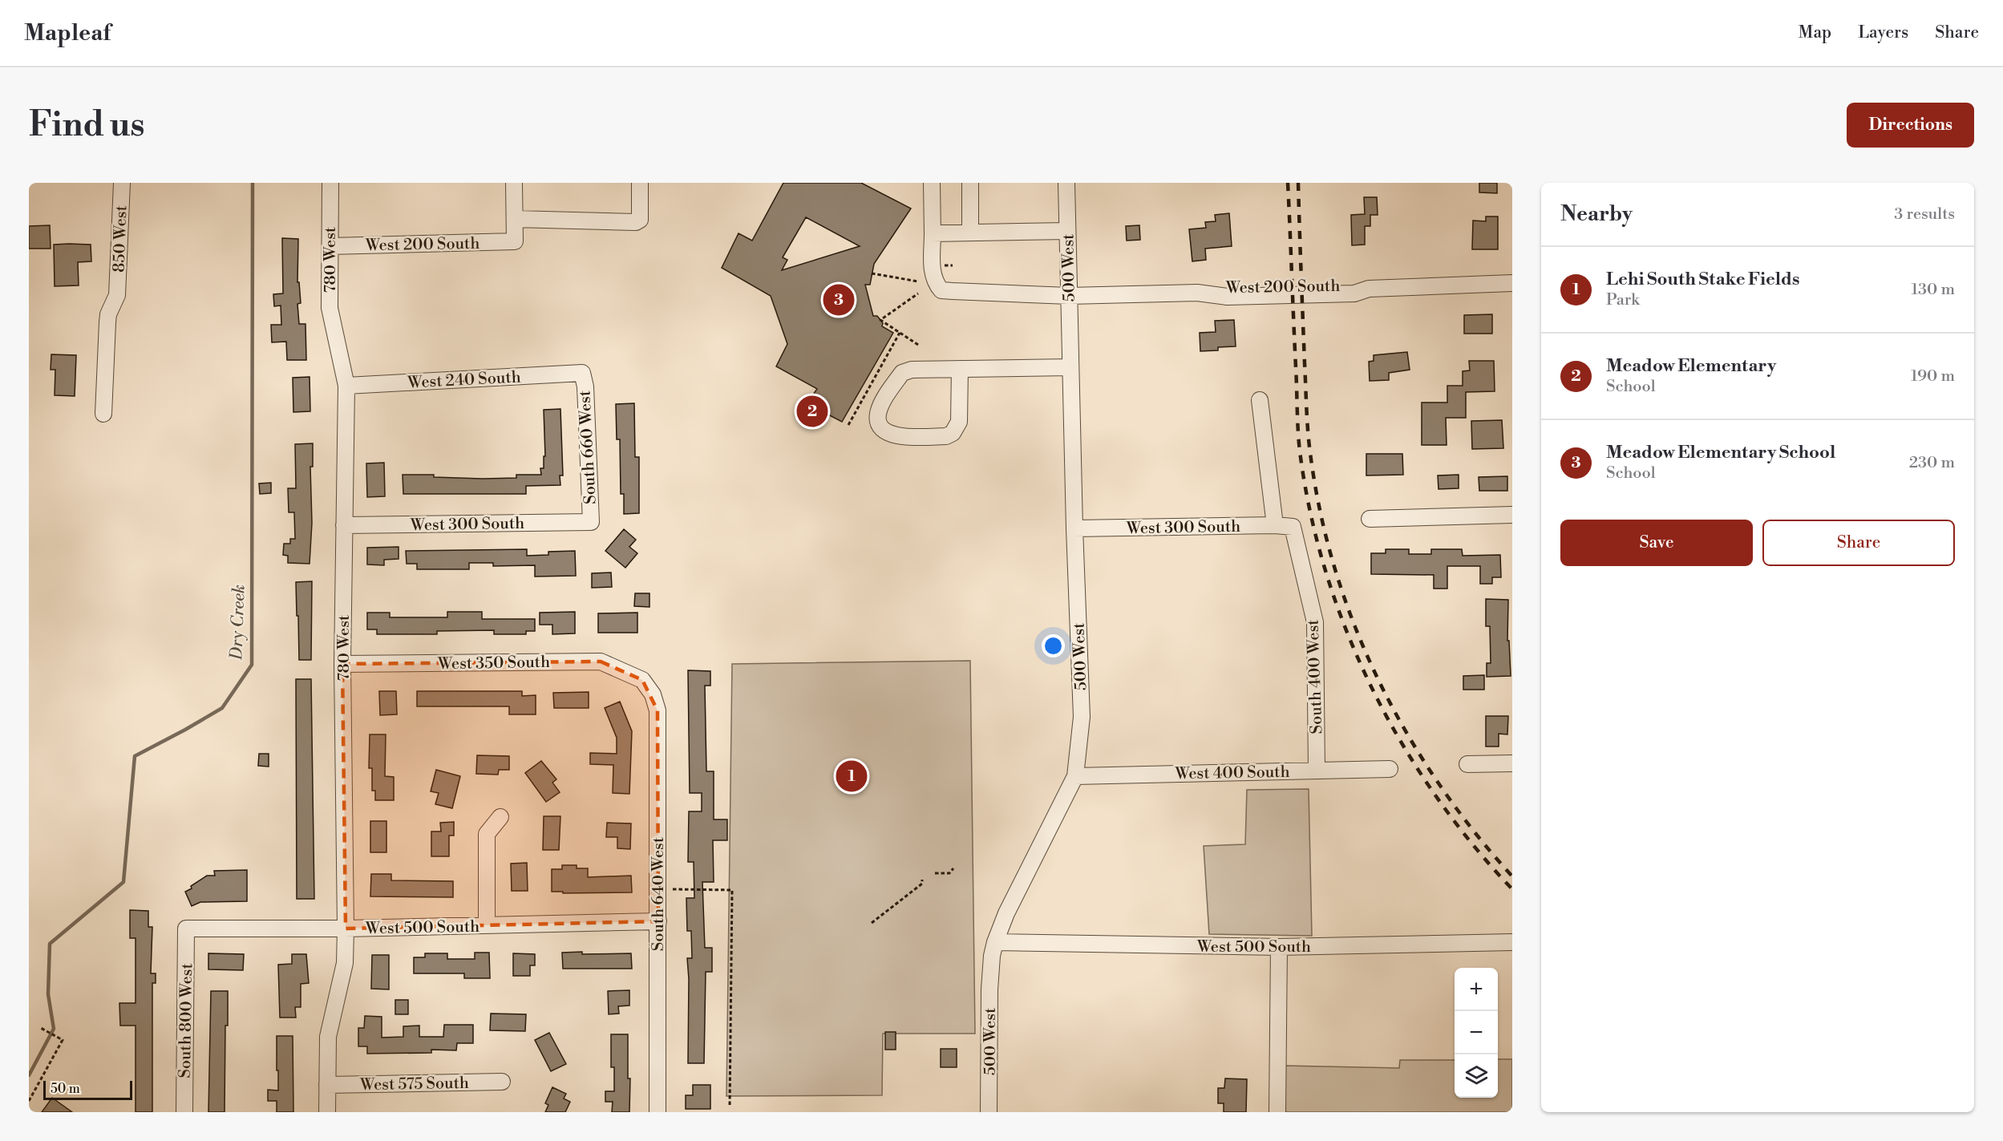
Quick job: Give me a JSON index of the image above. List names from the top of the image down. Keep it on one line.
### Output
{"streets":{"street":["850 West","West 200 South","780 West","500 West","West 240 South","South 660 West","West 300 South","West 350 South","South 400 West","West 400 South","South 640 West","West 500 South","South 800 West","West 575 South"]},"crossings":[["West 200 South","780 West"],["West 200 South","500 West"],["780 West","West 240 South"],["780 West","West 300 South"],["780 West","West 350 South"],["780 West","West 500 South"],["780 West","West 575 South"],["500 West","West 300 South"],["500 West","West 400 South"],["500 West","West 500 South"],["West 240 South","South 660 West"],["South 660 West","West 300 South"],["West 300 South","South 400 West"],["West 350 South","South 640 West"],["South 400 West","West 400 South"],["South 640 West","West 500 South"],["West 500 South","South 800 West"]],"water":["Dry Creek"],"scale_bar":"50 m","page":{"header":"Mapleaf","nav":["Map","Layers","Share"],"buttons":["Directions",["Save","Share"]],"title":"Find us","heading":["Nearby","3 results"],"list":[{"mark":"1","name":"Lehi South Stake Fields","note":"Park","value":"130 m"},{"mark":"2","name":"Meadow Elementary","note":"School","value":"190 m"},{"mark":"3","name":"Meadow Elementary School","note":"School","value":"230 m"}],"pins":["3","2","1"],"map_buttons":["+","−"],"scale":"50 m"}}
